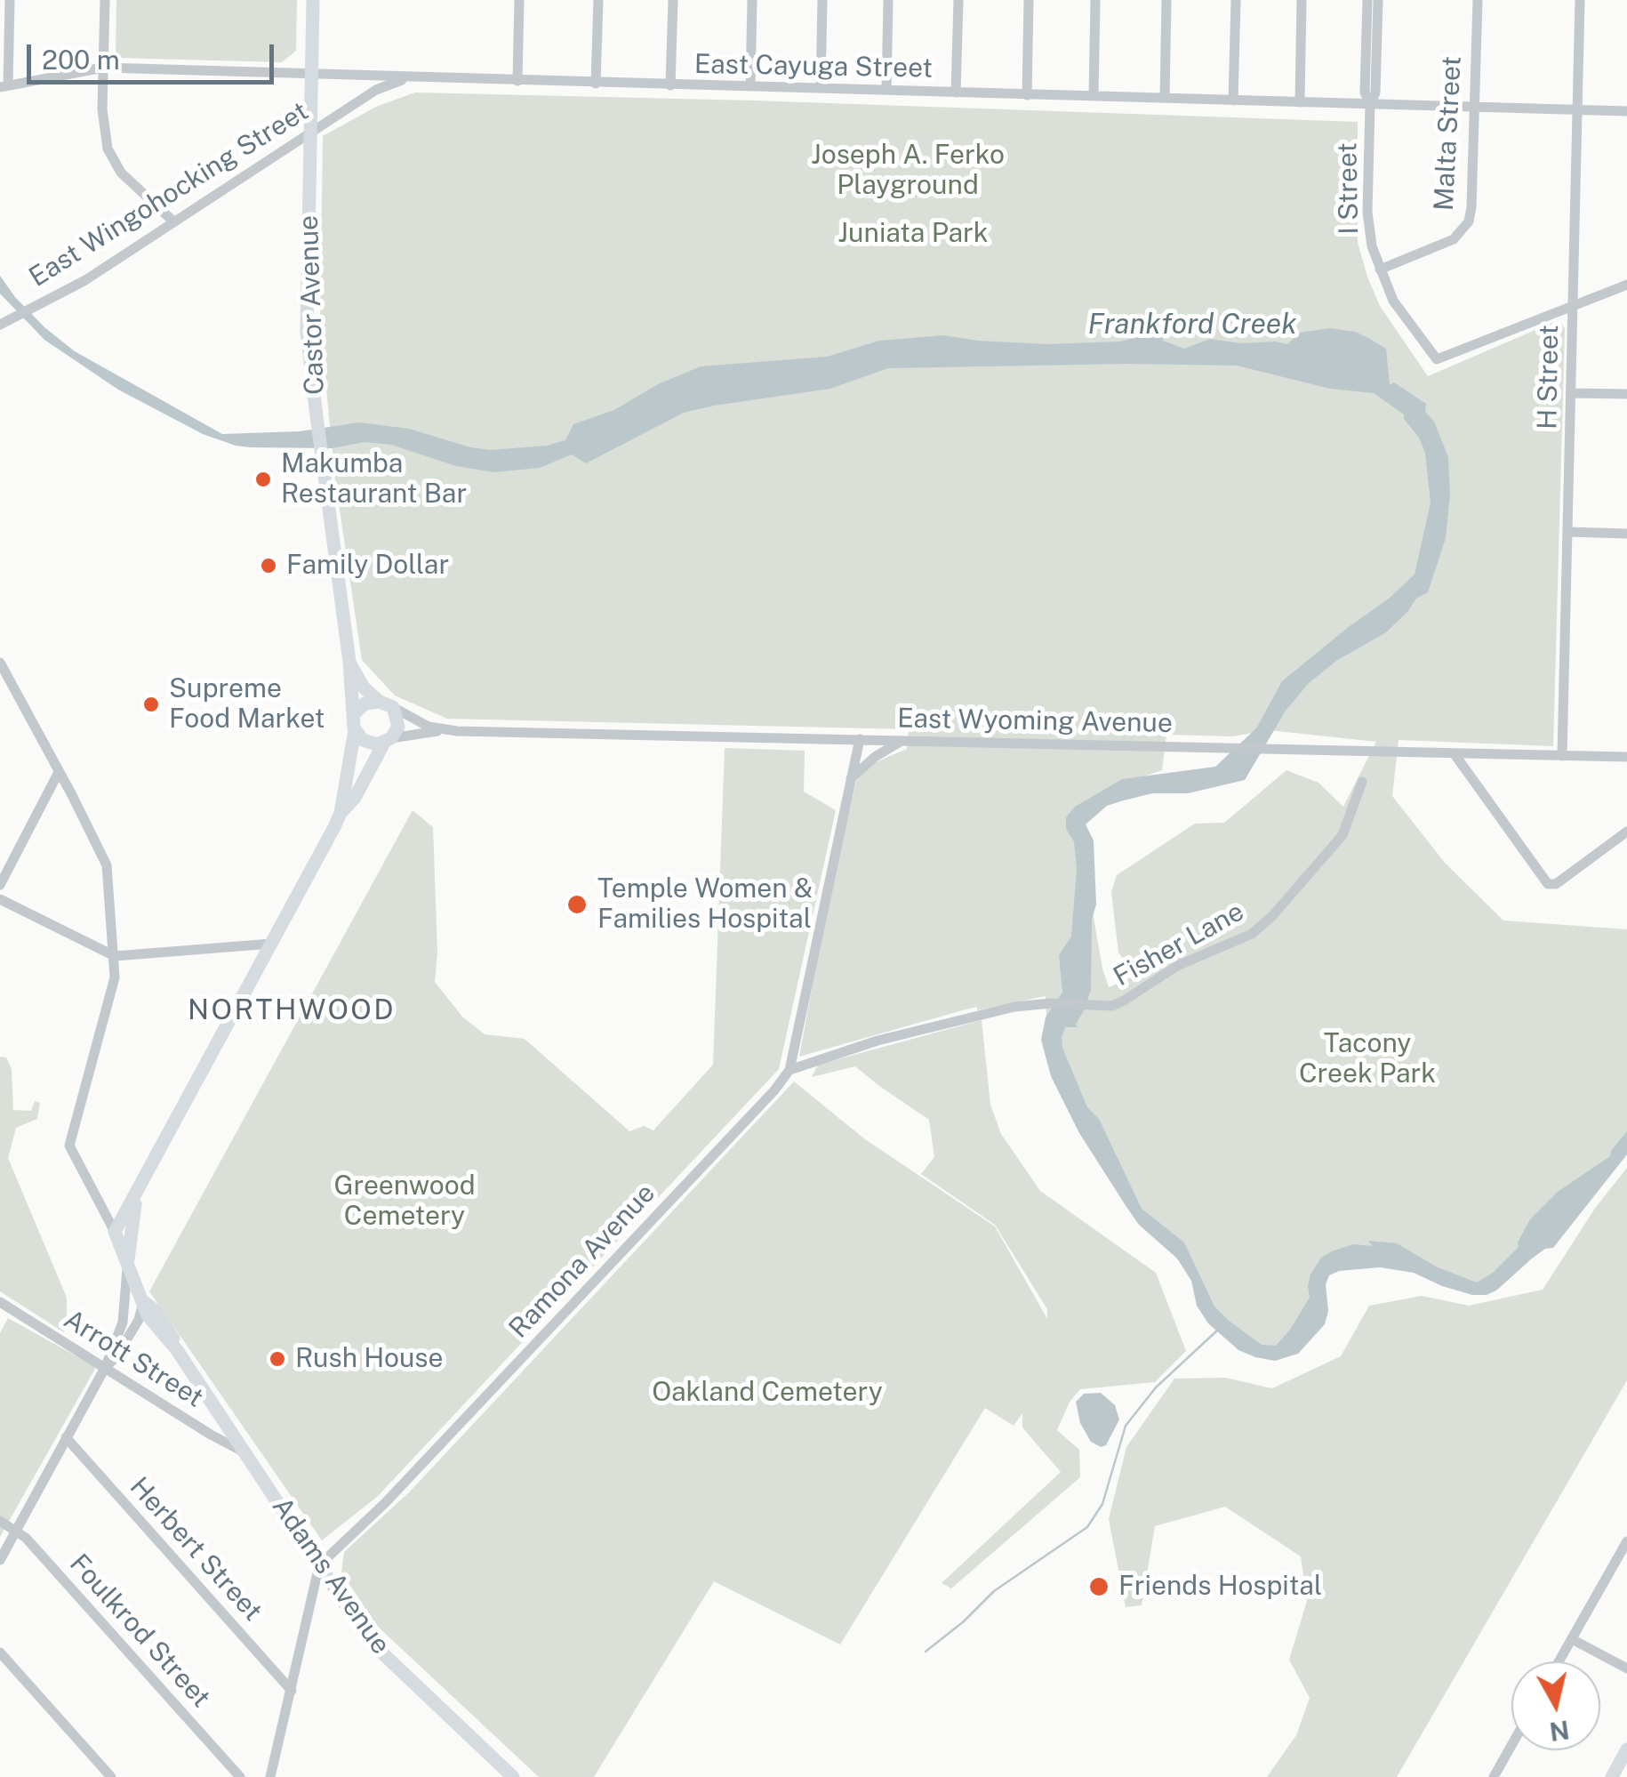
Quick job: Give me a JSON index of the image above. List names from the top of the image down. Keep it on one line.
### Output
{"streets":{"main road":["Castor Avenue","Adams Avenue"],"street":["East Cayuga Street","Malta Street","I Street","East Wingohocking Street","H Street","East Wyoming Avenue","Fisher Lane","Ramona Avenue","Arrott Street","Herbert Street","Foulkrod Street"]},"crossings":[["East Cayuga Street","Malta Street"],["East Cayuga Street","I Street"],["East Cayuga Street","East Wingohocking Street"],["East Cayuga Street","Castor Avenue"],["East Cayuga Street","H Street"],["Malta Street","I Street"],["I Street","H Street"],["East Wingohocking Street","Castor Avenue"],["Castor Avenue","East Wyoming Avenue"],["H Street","East Wyoming Avenue"],["East Wyoming Avenue","Ramona Avenue"],["Fisher Lane","Ramona Avenue"],["Ramona Avenue","Adams Avenue"],["Arrott Street","Adams Avenue"]],"districts":["NORTHWOOD"],"water":["Frankford Creek"],"parks":["Joseph A. Ferko Playground","Juniata Park","Tacony Creek Park","Greenwood Cemetery","Oakland Cemetery"],"places":["Makumba Restaurant Bar","Family Dollar","Supreme Food Market","Temple Women & Families Hospital","Rush House","Friends Hospital"],"scale_bar":"200 m","north":"bottom"}
